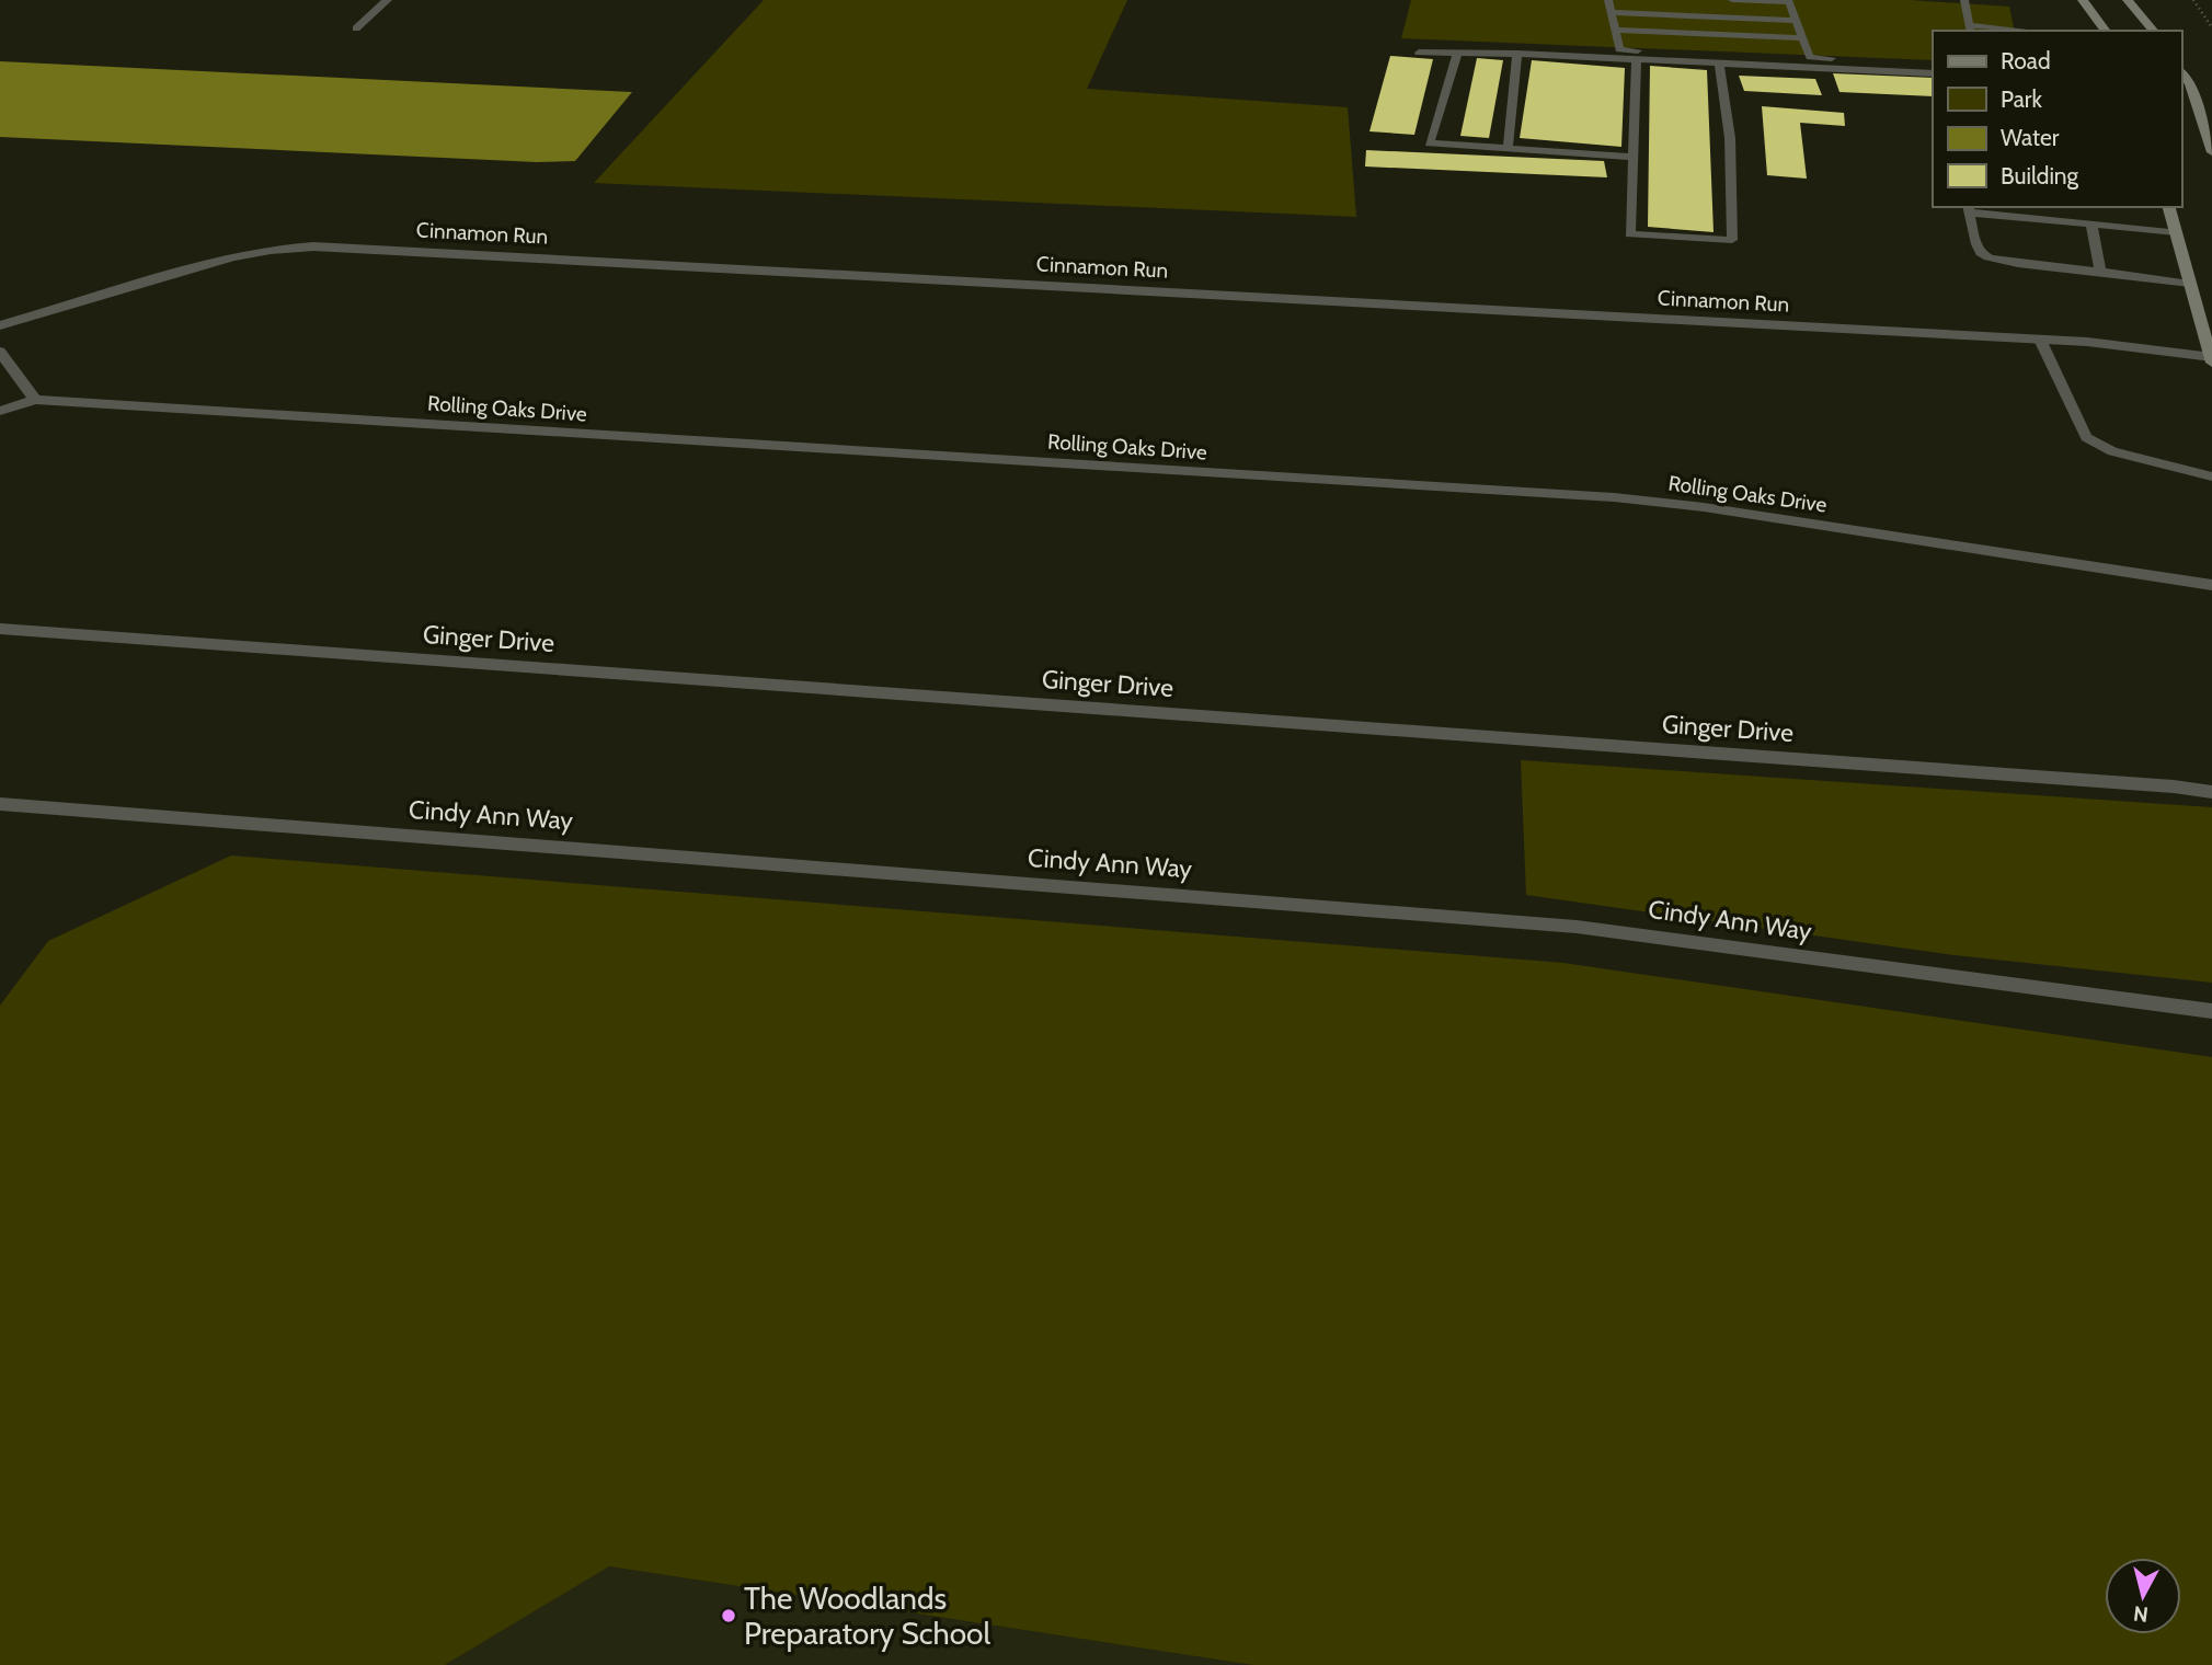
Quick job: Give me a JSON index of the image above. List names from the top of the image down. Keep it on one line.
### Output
{"streets":{"street":["Cinnamon Run","Rolling Oaks Drive","Ginger Drive","Cindy Ann Way"]},"places":["The Woodlands Preparatory School"],"legend":["Road","Park","Water","Building"],"north":"bottom"}
